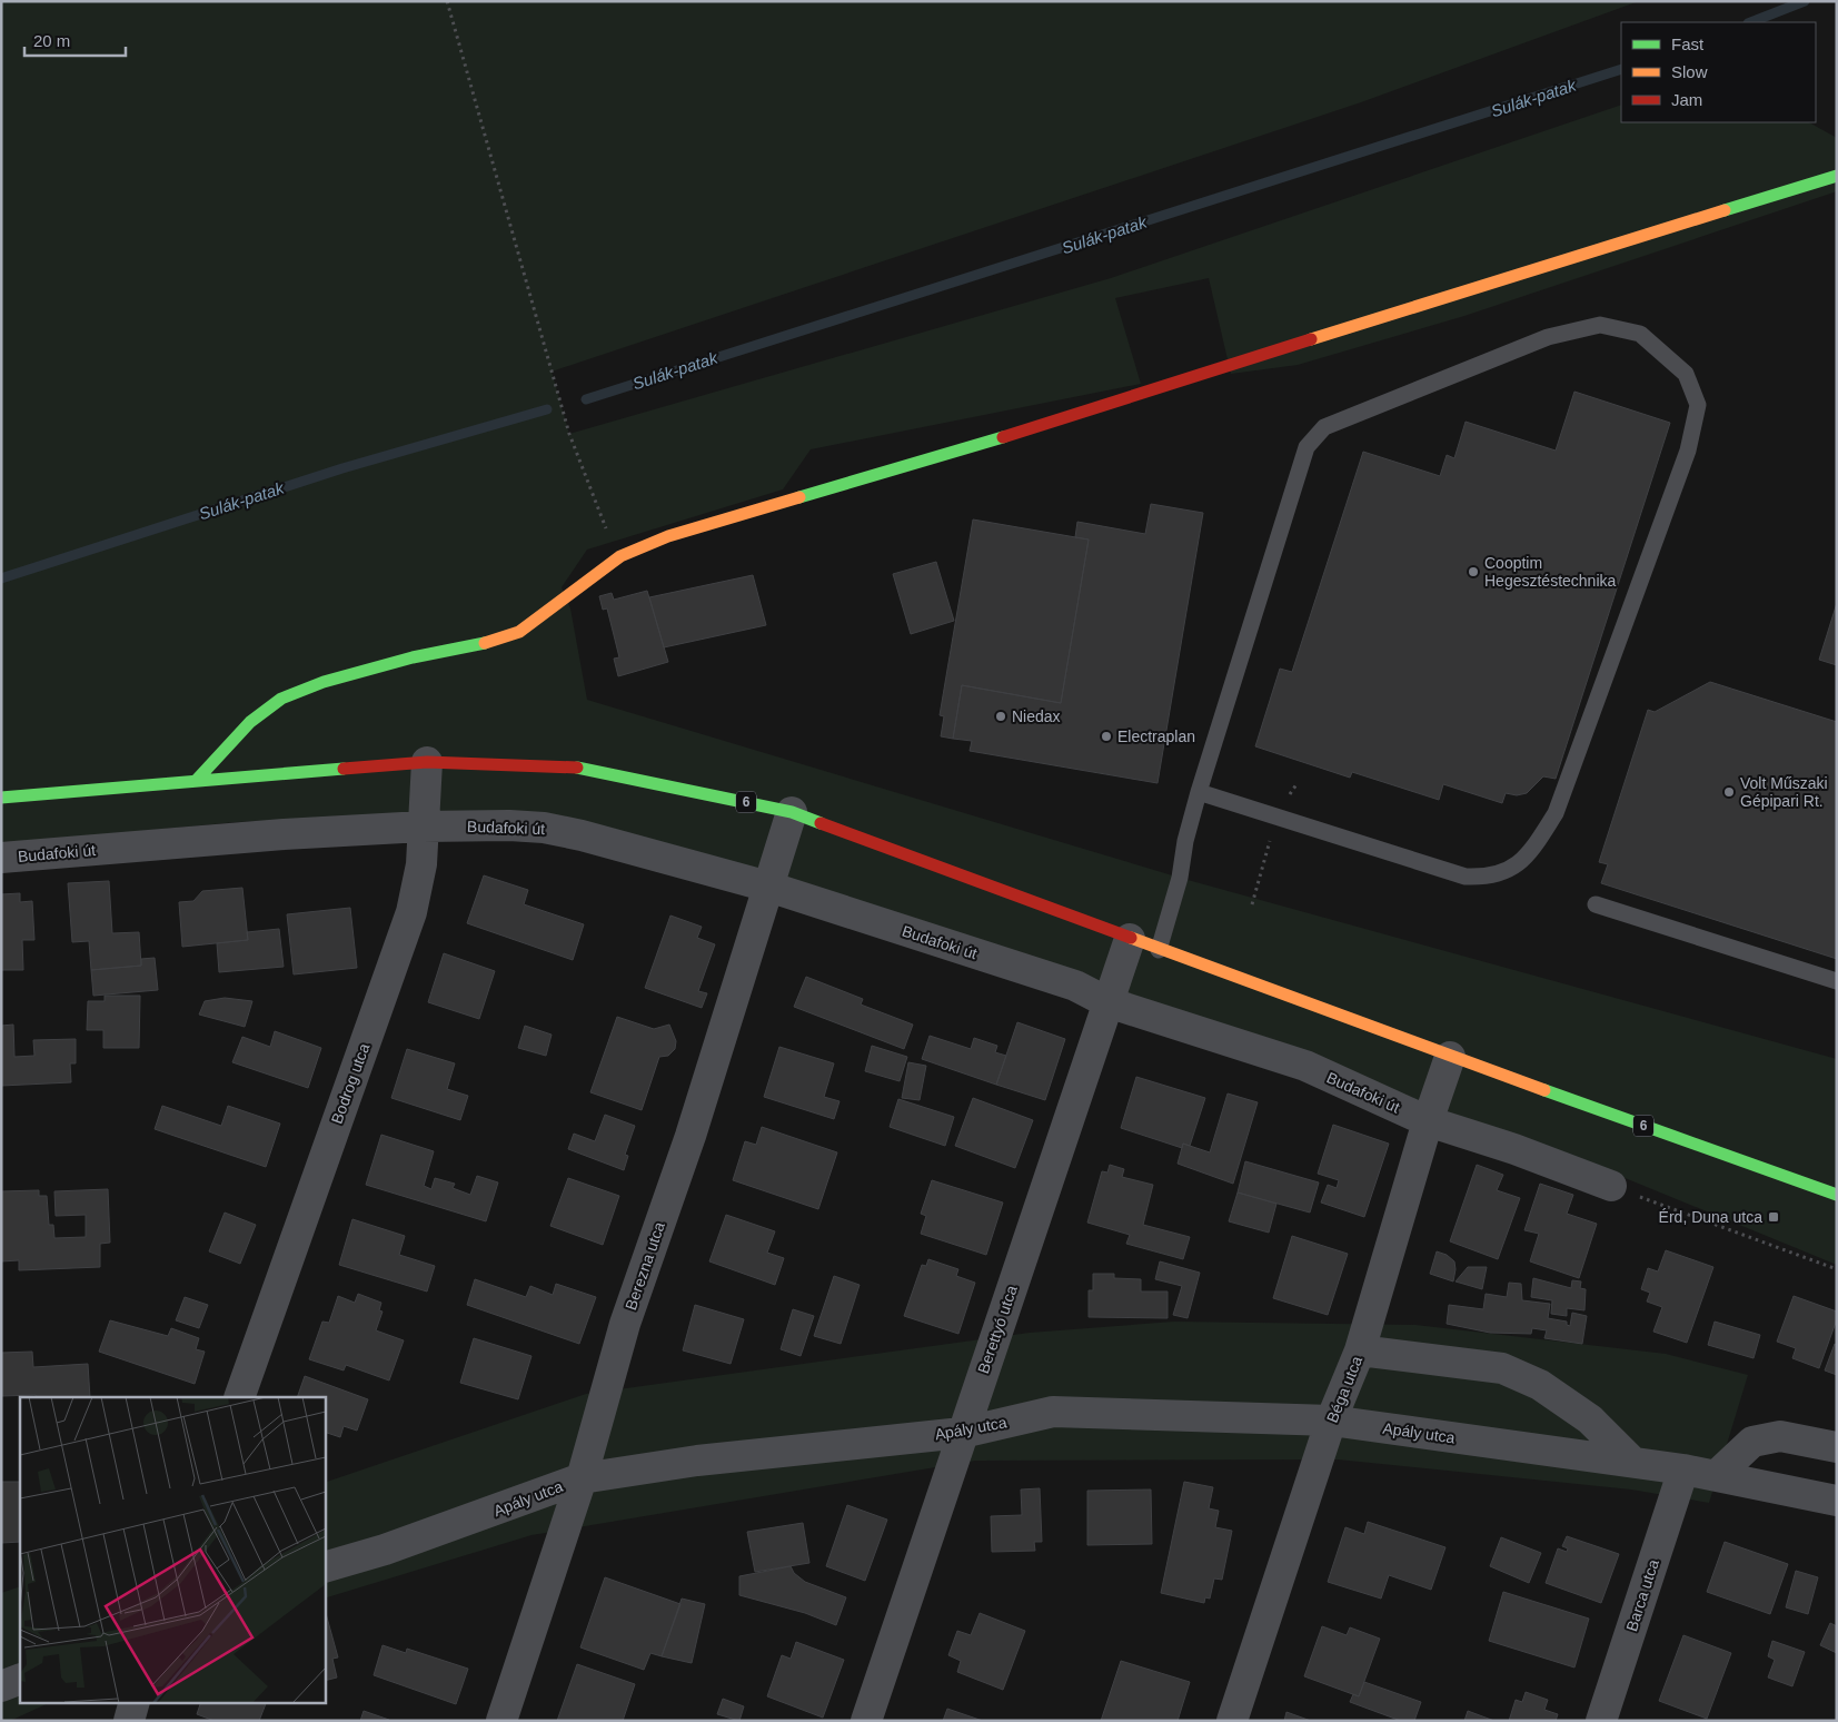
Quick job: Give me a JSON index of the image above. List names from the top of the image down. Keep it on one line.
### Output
{"streets":{"main road":["6"],"street":["Budafoki út","Bodrog utca","Berezna utca","Berettyó utca","Béga utca","Apály utca","Barca utca"]},"crossings":[["6","Bodrog utca"],["6","Berezna utca"],["6","Berettyó utca"],["6","Béga utca"],["Budafoki út","Bodrog utca"],["Budafoki út","Berezna utca"],["Budafoki út","Berettyó utca"],["Budafoki út","Béga utca"],["Berezna utca","Apály utca"],["Berettyó utca","Apály utca"],["Béga utca","Apály utca"],["Apály utca","Barca utca"]],"water":["Sulák-patak"],"places":{"other":["Cooptim Hegesztéstechnika","Niedax","Electraplan","Volt Műszaki Gépipari Rt."],"transit":["Érd, Duna utca"]},"legend":["Fast","Slow","Jam"],"scale_bar":"20 m"}
